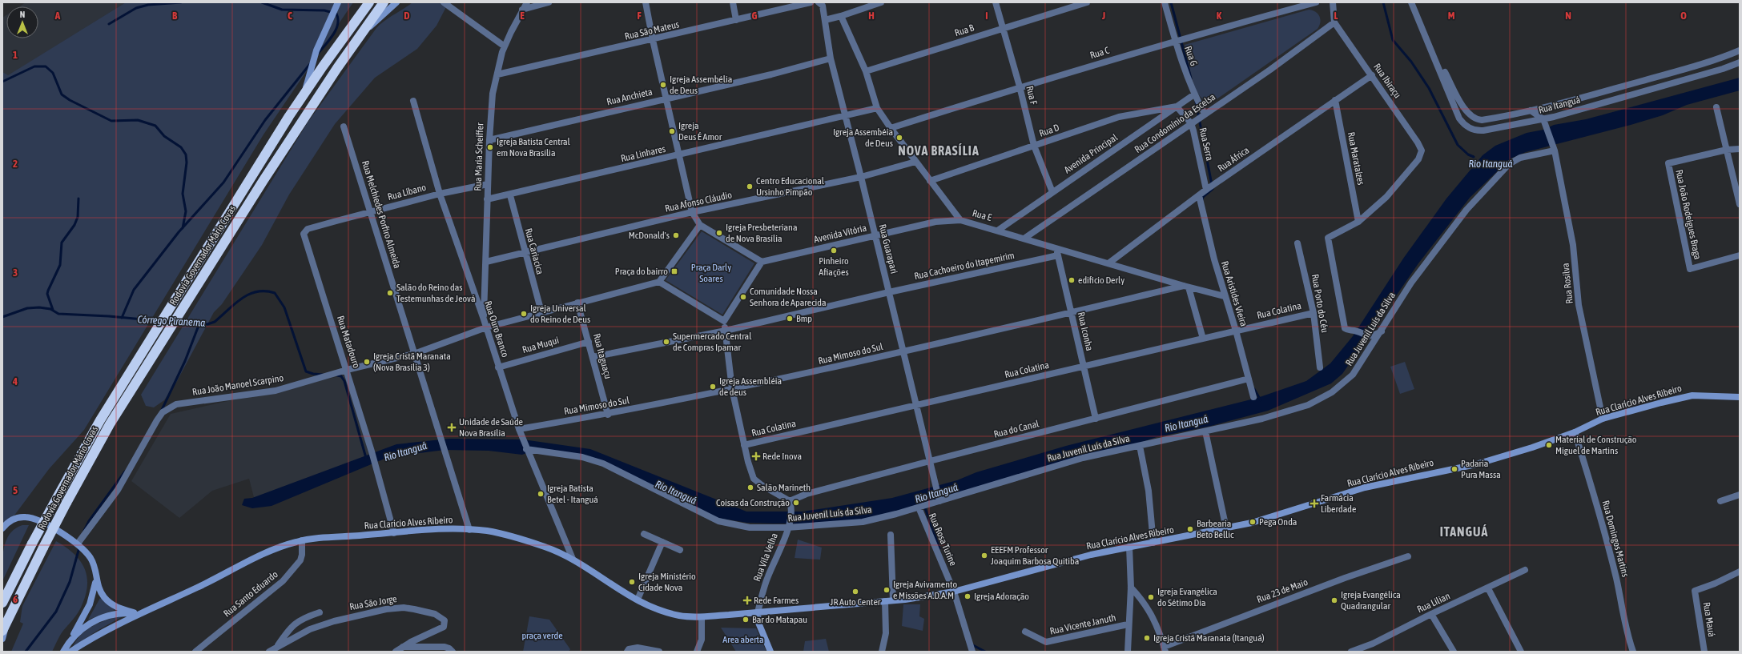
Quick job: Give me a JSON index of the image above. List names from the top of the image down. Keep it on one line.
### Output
{"streets":{"highway":["Rodovia Governador Mário Covas"],"street":["Rua São Mateus","Rua B","Rua C","Rua G","Rua Ibiraçu","Rua F","Rua Anchieta","Rua Itanguá","Rua Condomínio da Escelsa","Rua D","Rua Serra","Rua Linhares","Avenida Principal","Rua Maria Scheiffer","Rua Marataízes","Rua África","Rua Líbano","Rua Afonso Cláudio","Rua Melchiedes Porfiro Almeida","Rua João Rodeigues Braga","Rua E","Avenida Vitória","Rua Guarapari","Rua Cariacica","Rua Cachoeiro do Itapemirim","Rua Rosilva","Rua Aristides Vieira","Rua Porto do Céu","Rua Colatina","Rua Ouro Branco","Rua Juvenil Luís da Silva","Rua Iconha","Rua Matadouro","Rua Muqui","Rua Mimoso do Sul","Rua Itaguaçu","Rua João Manoel Scarpino","Rua Clarício Alves Ribeiro","Rua do Canal","Rua Domingos Martins","Rua Rosa Turine","Rua Vila Velha","Rua 23 de Maio","Rua Santo Eduardo","Rua São Jorge","Rua Lilian","Rua Mauá","Rua Vicente Januth"]},"crossings":[["Rua São Mateus","Rua Maria Scheiffer"],["Rua B","Rua F"],["Rua B","Rua E"],["Rua C","Rua G"],["Rua C","Rua F"],["Rua C","Rua E"],["Rua G","Rua Condomínio da Escelsa"],["Rua G","Avenida Principal"],["Rua Ibiraçu","Rua Condomínio da Escelsa"],["Rua Ibiraçu","Rua Marataízes"],["Rua Ibiraçu","Rua África"],["Rua F","Rua D"],["Rua F","Avenida Principal"],["Rua Anchieta","Rua Maria Scheiffer"],["Rua Anchieta","Rua Guarapari"],["Rua Itanguá","Rua Rosilva"],["Rua Condomínio da Escelsa","Rua Serra"],["Rua Condomínio da Escelsa","Rua E"],["Rua D","Rua Serra"],["Rua D","Avenida Principal"],["Rua D","Rua E"],["Rua Serra","Avenida Principal"],["Rua Serra","Rua África"],["Rua Linhares","Rua Maria Scheiffer"],["Rua Linhares","Rua E"],["Rua Linhares","Rua Guarapari"],["Rua Linhares","Rua Cariacica"],["Avenida Principal","Rua E"],["Rua Maria Scheiffer","Rua Líbano"],["Rua Maria Scheiffer","Rua Afonso Cláudio"],["Rua Maria Scheiffer","Rua Ouro Branco"],["Rua Marataízes","Rua África"],["Rua África","Rua E"],["Rua África","Rua Aristides Vieira"],["Rua Líbano","Rua Melchiedes Porfiro Almeida"],["Rua Líbano","Rua Ouro Branco"],["Rua Líbano","Rua Matadouro"],["Rua Afonso Cláudio","Rua E"],["Rua Afonso Cláudio","Rua Guarapari"],["Rua Afonso Cláudio","Rua Cariacica"],["Rua Melchiedes Porfiro Almeida","Rua João Manoel Scarpino"],["Rua Melchiedes Porfiro Almeida","Rua Clarício Alves Ribeiro"],["Rua E","Avenida Vitória"],["Rua E","Rua Aristides Vieira"],["Rua E","Rua Iconha"],["Rua E","Rua Mimoso do Sul"],["Avenida Vitória","Rua Guarapari"],["Rua Guarapari","Rua Cachoeiro do Itapemirim"],["Rua Guarapari","Rua Colatina"],["Rua Guarapari","Rua Juvenil Luís da Silva"],["Rua Guarapari","Rua Mimoso do Sul"],["Rua Guarapari","Rua do Canal"],["Rua Cachoeiro do Itapemirim","Rua Iconha"],["Rua Cachoeiro do Itapemirim","Rua Itaguaçu"],["Rua Rosilva","Rua Juvenil Luís da Silva"],["Rua Rosilva","Rua Clarício Alves Ribeiro"],["Rua Aristides Vieira","Rua Colatina"],["Rua Aristides Vieira","Rua do Canal"],["Rua Porto do Céu","Rua Colatina"],["Rua Colatina","Rua Iconha"],["Rua Ouro Branco","Rua Juvenil Luís da Silva"],["Rua Ouro Branco","Rua Muqui"],["Rua Ouro Branco","Rua Mimoso do Sul"],["Rua Ouro Branco","Rua João Manoel Scarpino"],["Rua Ouro Branco","Rua Clarício Alves Ribeiro"],["Rua Juvenil Luís da Silva","Rua Rosa Turine"],["Rua Juvenil Luís da Silva","Rua Vila Velha"],["Rua Iconha","Rua Mimoso do Sul"],["Rua Iconha","Rua do Canal"],["Rua Matadouro","Rua João Manoel Scarpino"],["Rua Matadouro","Rua Clarício Alves Ribeiro"],["Rua Muqui","Rua Itaguaçu"],["Rua Mimoso do Sul","Rua Itaguaçu"],["Rua Clarício Alves Ribeiro","Rua Domingos Martins"],["Rua Clarício Alves Ribeiro","Rua Rosa Turine"],["Rua Clarício Alves Ribeiro","Rua Vila Velha"],["Rua Clarício Alves Ribeiro","Rua Santo Eduardo"],["Rua do Canal","Rua Vila Velha"]],"districts":["NOVA BRASÍLIA","ITANGUÁ"],"water":["Rio Itanguá","Córrego Piranema"],"parks":["Praça Darly Soares","praça verde","Area aberta"],"places":{"other":["Igreja Assembélia de Deus","Igreja Deus É Amor","Igreja Assembéia de Deus","Igreja Batista Central em Nova Brasília","Centro Educacional Ursinho Pimpão","Igreja Presbeteriana de Nova Brasília","McDonald's","Pinheiro Afiações","edificio Derly","Salão do Reino das Testemunhas de Jeová","Comunidade Nossa Senhora de Aparecida","Igreja Universal do Reino de Deus","Bmp","Supermercado Central de Compras Ipamar","Igreja Cristã Maranata (Nova Brasília 3)","Igreja Assembléia de deus","Material de Construção Miguel de Martins","Padaria Pura Massa","Salão Marineth","Igreja Batista Betel - Itanguá","Coisas da Construção","Pega Onda","Barbearia Beto Bellic","EEEFM Professor Joaquim Barbosa Quitiba","Igreja Ministério Cidade Nova","Igreja Avivamento e Missões A.D.A.M","JR Auto Center","Igreja Adoração","Igreja Evangélica do Sétimo Dia","Igreja Evangélica Quadrangular","Bar do Matapau","Igreja Cristã Maranata (Itanguá)"],"transit":["Praça do bairro"],"health":["Unidade de Saúde Nova Brasília","Rede Inova","Farmácia Liberdade","Rede Farmes"]},"north":"top","grid":{"columns":["A","B","C","D","E","F","G","H","I","J","K","L","M","N","O"],"rows":["1","2","3","4","5","6"]}}
